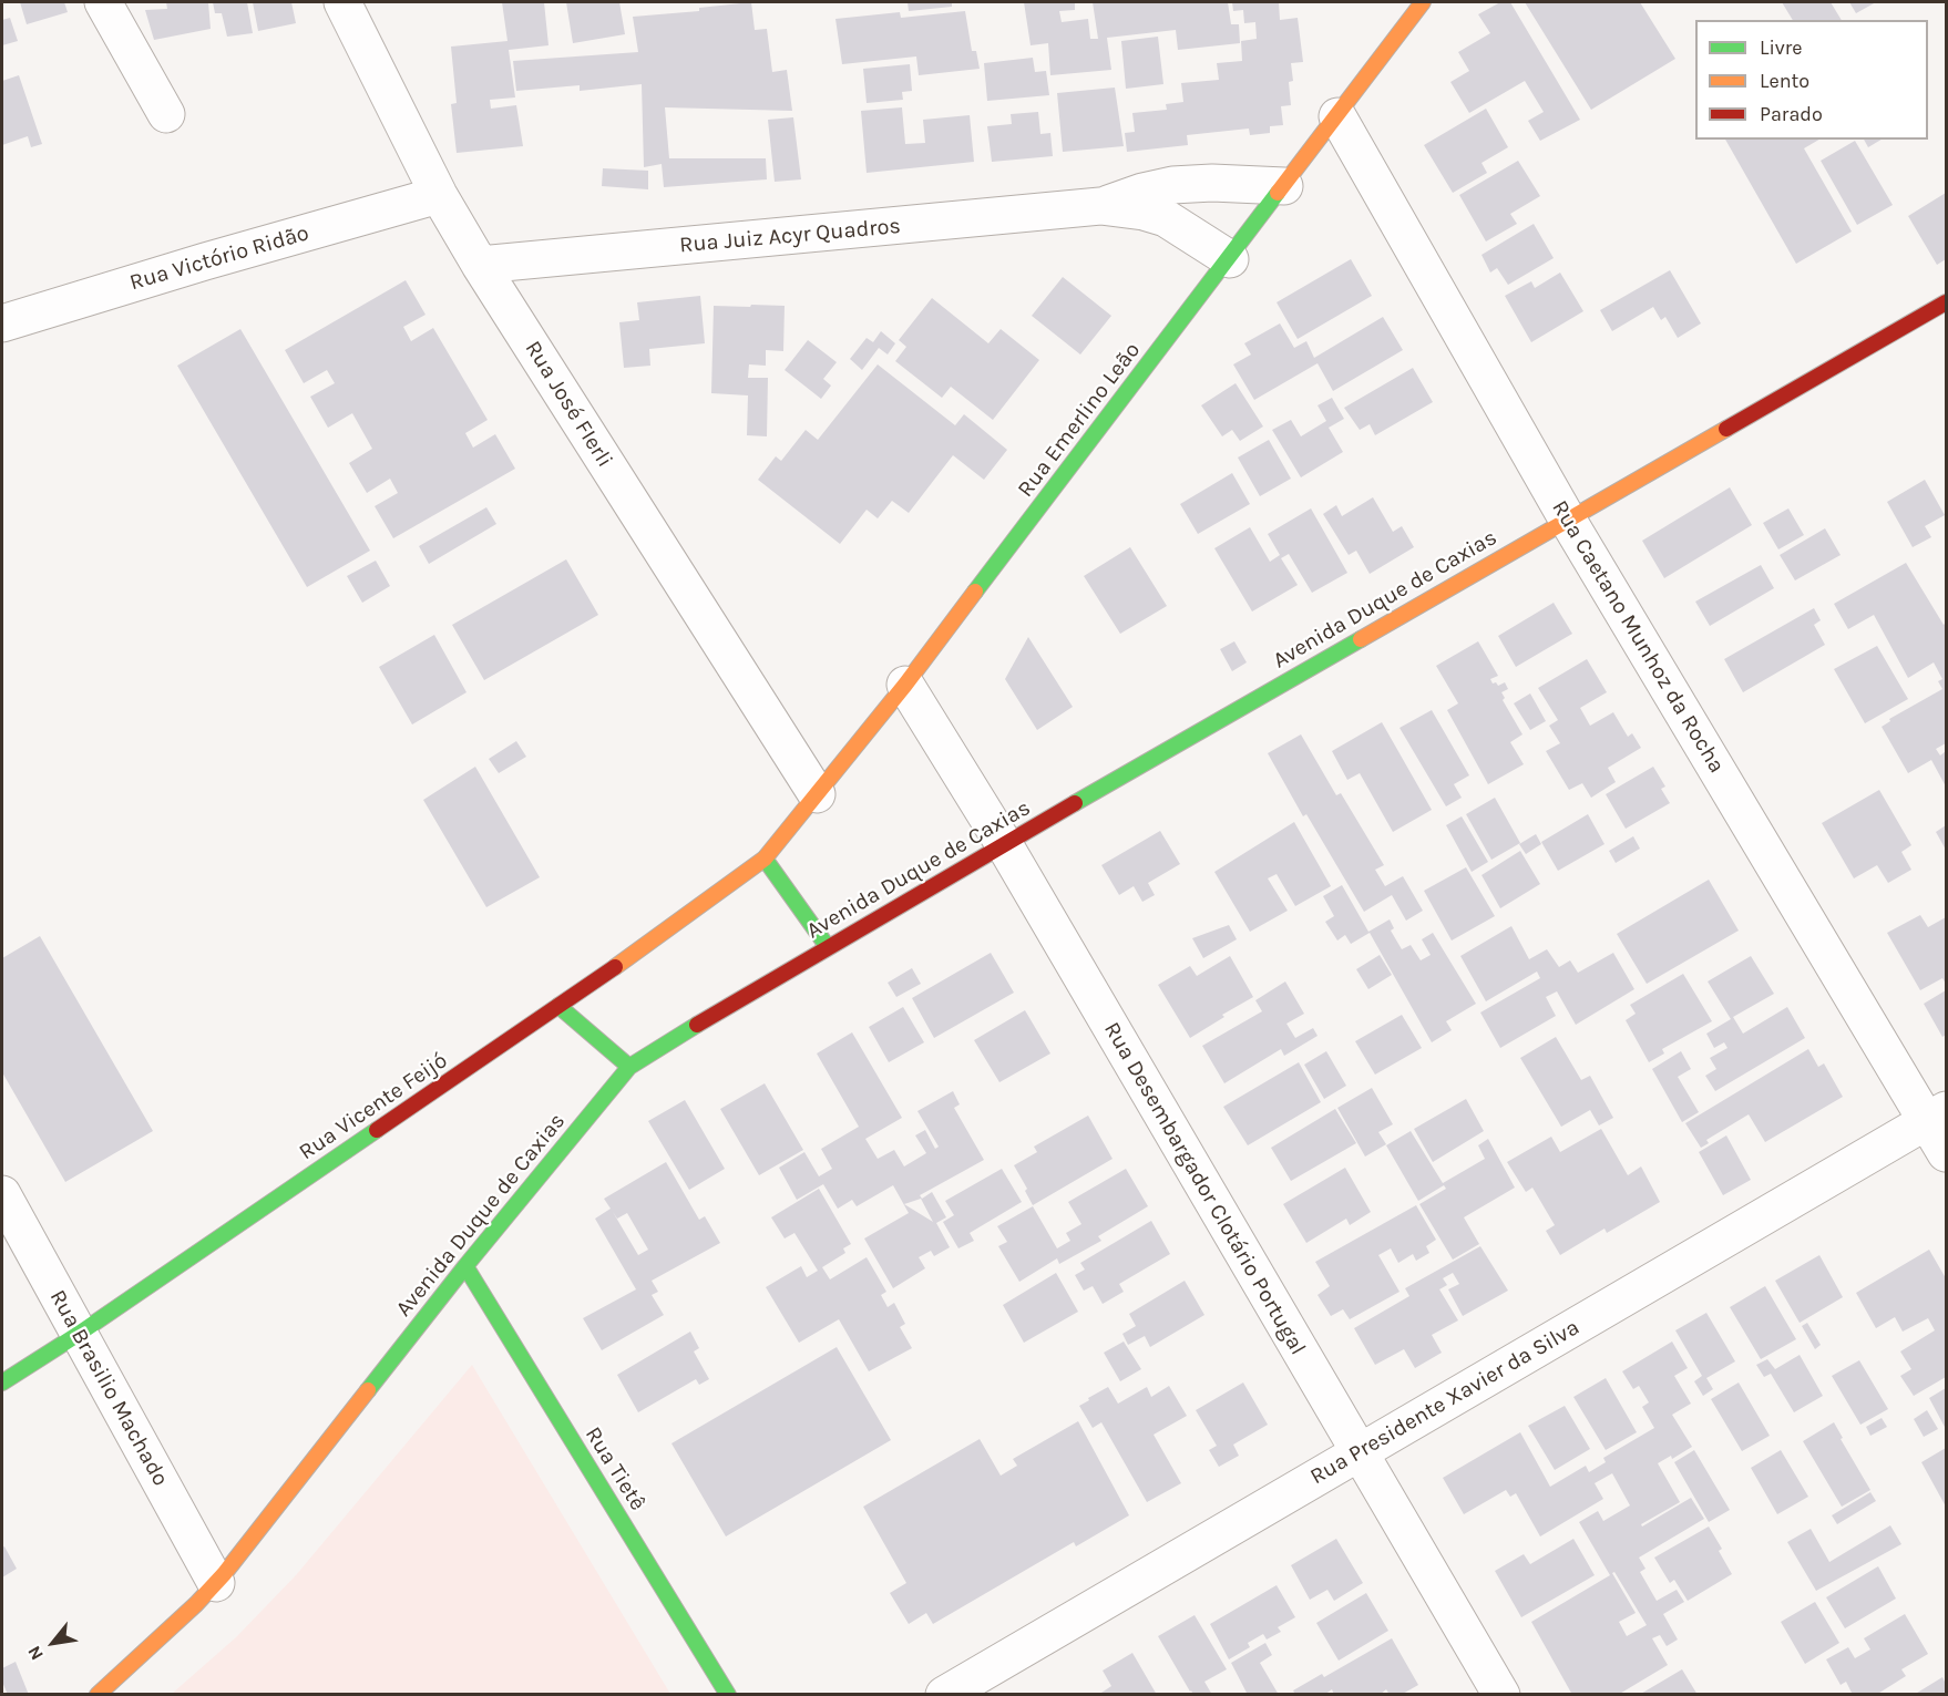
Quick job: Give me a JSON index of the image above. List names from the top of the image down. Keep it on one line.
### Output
{"streets":{"street":["Rua Juiz Acyr Quadros","Rua Victório Ridão","Rua José FIerli","Rua Emerlino Leão","Avenida Duque de Caxias","Rua Caetano Munhoz da Rocha","Rua Vicente Feijó","Rua Desembargador Clotário Portugal","Rua Brasilio Machado","Rua Presidente Xavier da Silva","Rua Tietê"]},"crossings":[["Rua Juiz Acyr Quadros","Rua José FIerli"],["Rua Juiz Acyr Quadros","Rua Emerlino Leão"],["Rua Victório Ridão","Rua José FIerli"],["Rua José FIerli","Rua Emerlino Leão"],["Rua Emerlino Leão","Rua Caetano Munhoz da Rocha"],["Rua Emerlino Leão","Rua Vicente Feijó"],["Rua Emerlino Leão","Rua Desembargador Clotário Portugal"],["Avenida Duque de Caxias","Rua Caetano Munhoz da Rocha"],["Avenida Duque de Caxias","Rua Desembargador Clotário Portugal"],["Avenida Duque de Caxias","Rua Brasilio Machado"],["Avenida Duque de Caxias","Rua Tietê"],["Rua Caetano Munhoz da Rocha","Rua Presidente Xavier da Silva"],["Rua Vicente Feijó","Rua Brasilio Machado"],["Rua Desembargador Clotário Portugal","Rua Presidente Xavier da Silva"]],"legend":["Livre","Lento","Parado"],"north":"bottom left"}
